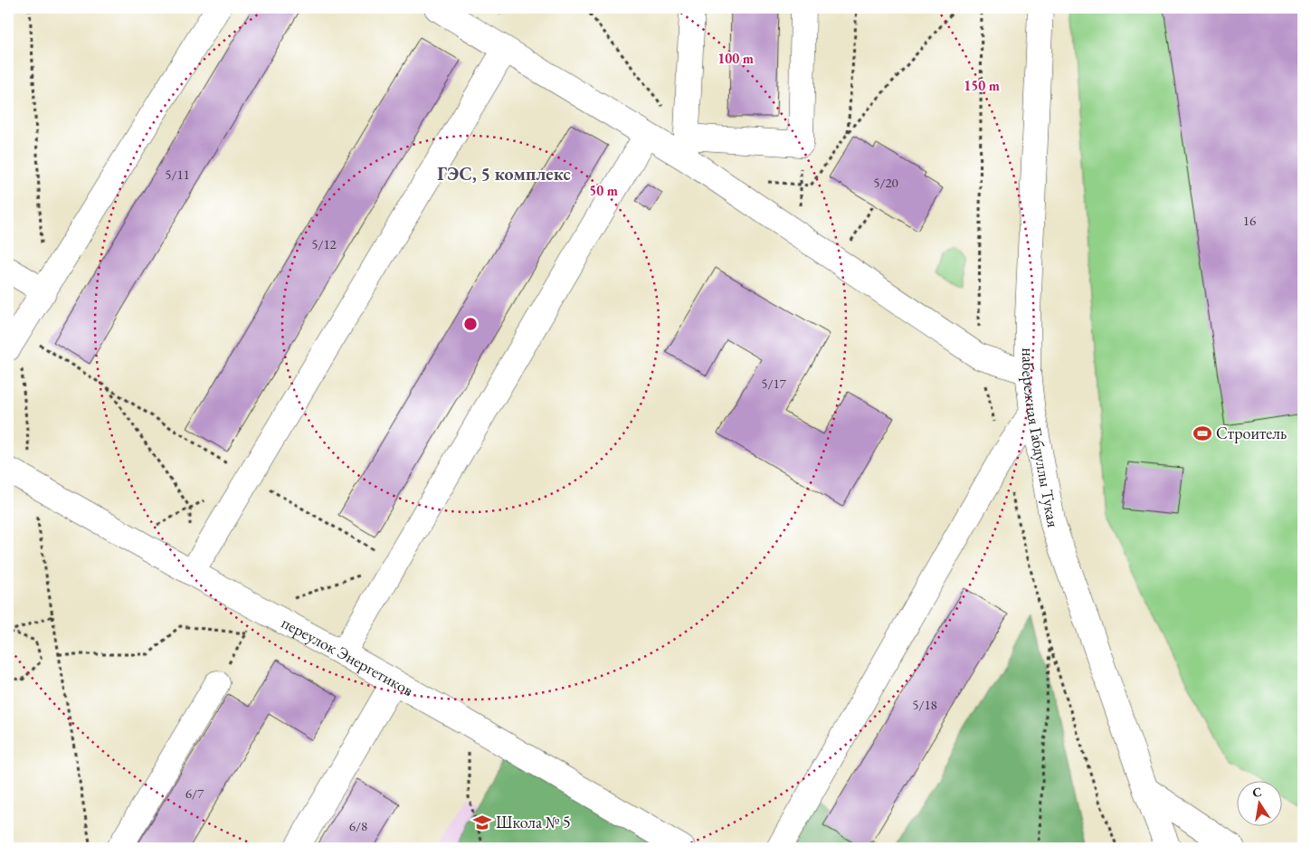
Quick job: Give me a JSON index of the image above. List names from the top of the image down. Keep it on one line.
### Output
{"streets":{"street":["набережная Габдуллы Тукая","переулок Энергетиков"]},"districts":["ГЭС, 5 комплекс"],"places":{"sports":["Строитель"],"school or university":["Школа № 5"]},"house_numbers":["5/11","5/20","16","5/12","5/17","5/18","6/7","6/8"],"north":"top","rings":["100 m","150 m","50 m"]}
